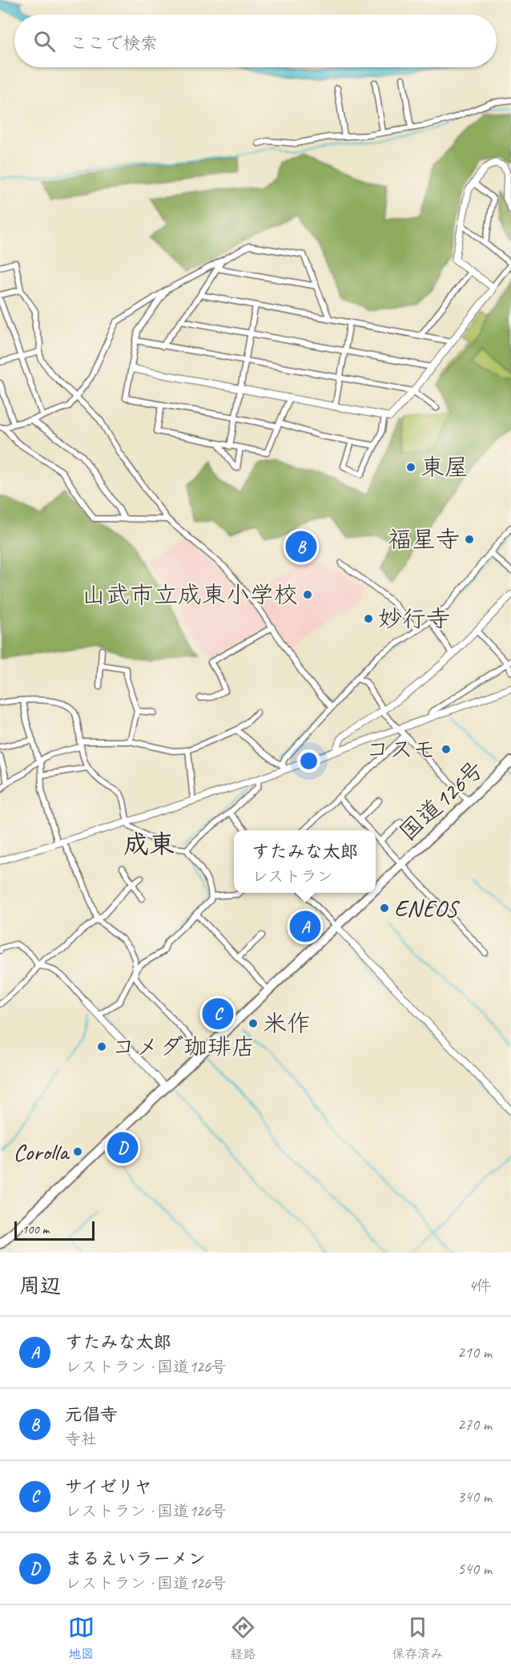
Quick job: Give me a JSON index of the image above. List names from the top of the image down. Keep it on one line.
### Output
{"streets":{"highway":["国道126号"]},"districts":["成東"],"places":["東屋","福星寺","山武市立成東小学校","妙行寺","コスモ","ENEOS","米作","コメダ珈琲店","Corolla"],"scale_bar":"100 m","page":{"search":"ここで検索","pins":["B","A","C","D"],"popup":["すたみな太郎","レストラン"],"scale":"100 m","heading":["周辺","4件"],"list":[{"mark":"A","name":"すたみな太郎","note":"レストラン · 国道126号","value":"210 m"},{"mark":"B","name":"元倡寺","note":"寺社","value":"270 m"},{"mark":"C","name":"サイゼリヤ","note":"レストラン · 国道126号","value":"340 m"},{"mark":"D","name":"まるえいラーメン","note":"レストラン · 国道126号","value":"540 m"}],"nav":["地図","経路","保存済み"]}}
